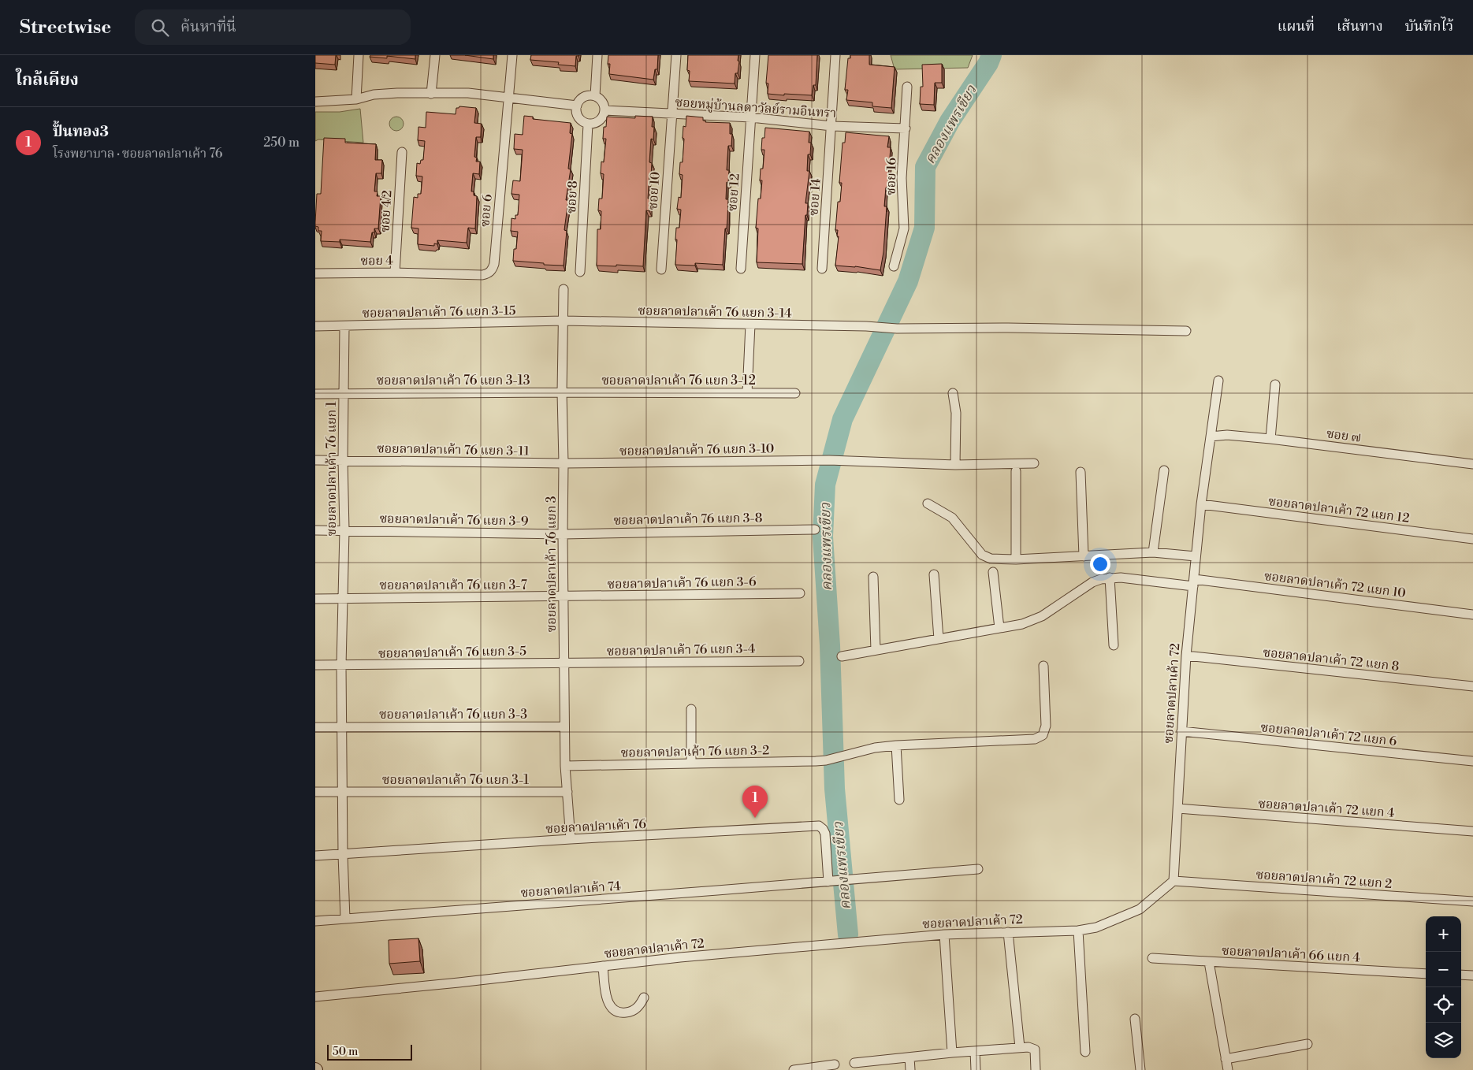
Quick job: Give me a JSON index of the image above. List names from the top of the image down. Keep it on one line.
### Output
{"streets":{"street":["ซอยหมู่บ้านลดาวัลย์รามอินทรา","ซอย 16","ซอย 10","ซอย 12","ซอย 8","ซอย 14","ซอย 6","ซอย 4/2","ซอย 4","ซอยลาดปลาเค้า 76 แยก 3-15","ซอยลาดปลาเค้า 76 แยก 3-14","ซอยลาดปลาเค้า 76 แยก 3-13","ซอยลาดปลาเค้า 76 แยก 3-12","ซอย ๗","ซอยลาดปลาเค้า 76 แยก 3-11","ซอยลาดปลาเค้า 76 แยก 3-10","ซอยลาดปลาเค้า 76 แยก 1","ซอยลาดปลาเค้า 72 แยก 12","ซอยลาดปลาเค้า 76 แยก 3-8","ซอยลาดปลาเค้า 76 แยก 3-9","ซอยลาดปลาเค้า 76 แยก 3","ซอยลาดปลาเค้า 76 แยก 3-6","ซอยลาดปลาเค้า 72 แยก 10","ซอยลาดปลาเค้า 76 แยก 3-7","ซอยลาดปลาเค้า 76 แยก 3-4","ซอยลาดปลาเค้า 76 แยก 3-5","ซอยลาดปลาเค้า 72 แยก 8","ซอยลาดปลาเค้า 72","ซอยลาดปลาเค้า 76 แยก 3-3","ซอยลาดปลาเค้า 72 แยก 6","ซอยลาดปลาเค้า 76 แยก 3-2","ซอยลาดปลาเค้า 76 แยก 3-1","ซอยลาดปลาเค้า 72 แยก 4","ซอยลาดปลาเค้า 76","ซอยลาดปลาเค้า 72 แยก 2","ซอยลาดปลาเค้า 74","ซอยลาดปลาเค้า 66 แยก 4"]},"crossings":[["ซอยหมู่บ้านลดาวัลย์รามอินทรา","ซอย 16"],["ซอยหมู่บ้านลดาวัลย์รามอินทรา","ซอย 10"],["ซอยหมู่บ้านลดาวัลย์รามอินทรา","ซอย 12"],["ซอยหมู่บ้านลดาวัลย์รามอินทรา","ซอย 8"],["ซอยหมู่บ้านลดาวัลย์รามอินทรา","ซอย 14"],["ซอย 6","ซอย 4"],["ซอย 4/2","ซอย 4"],["ซอยลาดปลาเค้า 76 แยก 3-15","ซอยลาดปลาเค้า 76 แยก 3-14"],["ซอยลาดปลาเค้า 76 แยก 3-15","ซอยลาดปลาเค้า 76 แยก 1"],["ซอยลาดปลาเค้า 76 แยก 3-15","ซอยลาดปลาเค้า 76 แยก 3"],["ซอยลาดปลาเค้า 76 แยก 3-14","ซอยลาดปลาเค้า 76 แยก 3"],["ซอยลาดปลาเค้า 76 แยก 3-13","ซอยลาดปลาเค้า 76 แยก 3-12"],["ซอยลาดปลาเค้า 76 แยก 3-13","ซอยลาดปลาเค้า 76 แยก 1"],["ซอยลาดปลาเค้า 76 แยก 3-13","ซอยลาดปลาเค้า 76 แยก 3"],["ซอยลาดปลาเค้า 76 แยก 3-12","ซอยลาดปลาเค้า 76 แยก 3"],["ซอย ๗","ซอยลาดปลาเค้า 72"],["ซอยลาดปลาเค้า 76 แยก 3-11","ซอยลาดปลาเค้า 76 แยก 3-10"],["ซอยลาดปลาเค้า 76 แยก 3-11","ซอยลาดปลาเค้า 76 แยก 1"],["ซอยลาดปลาเค้า 76 แยก 3-11","ซอยลาดปลาเค้า 76 แยก 3"],["ซอยลาดปลาเค้า 76 แยก 3-10","ซอยลาดปลาเค้า 76 แยก 3"],["ซอยลาดปลาเค้า 76 แยก 1","ซอยลาดปลาเค้า 76 แยก 3-9"],["ซอยลาดปลาเค้า 76 แยก 1","ซอยลาดปลาเค้า 76 แยก 3-7"],["ซอยลาดปลาเค้า 76 แยก 1","ซอยลาดปลาเค้า 76 แยก 3-5"],["ซอยลาดปลาเค้า 76 แยก 1","ซอยลาดปลาเค้า 76 แยก 3-3"],["ซอยลาดปลาเค้า 76 แยก 1","ซอยลาดปลาเค้า 76 แยก 3-1"],["ซอยลาดปลาเค้า 76 แยก 1","ซอยลาดปลาเค้า 76"],["ซอยลาดปลาเค้า 76 แยก 1","ซอยลาดปลาเค้า 74"],["ซอยลาดปลาเค้า 72 แยก 12","ซอยลาดปลาเค้า 72"],["ซอยลาดปลาเค้า 76 แยก 3-8","ซอยลาดปลาเค้า 76 แยก 3-9"],["ซอยลาดปลาเค้า 76 แยก 3-8","ซอยลาดปลาเค้า 76 แยก 3"],["ซอยลาดปลาเค้า 76 แยก 3-9","ซอยลาดปลาเค้า 76 แยก 3"],["ซอยลาดปลาเค้า 76 แยก 3","ซอยลาดปลาเค้า 76 แยก 3-6"],["ซอยลาดปลาเค้า 76 แยก 3","ซอยลาดปลาเค้า 76 แยก 3-7"],["ซอยลาดปลาเค้า 76 แยก 3","ซอยลาดปลาเค้า 76 แยก 3-4"],["ซอยลาดปลาเค้า 76 แยก 3","ซอยลาดปลาเค้า 76 แยก 3-5"],["ซอยลาดปลาเค้า 76 แยก 3","ซอยลาดปลาเค้า 76 แยก 3-3"],["ซอยลาดปลาเค้า 76 แยก 3","ซอยลาดปลาเค้า 76 แยก 3-2"],["ซอยลาดปลาเค้า 76 แยก 3","ซอยลาดปลาเค้า 76 แยก 3-1"],["ซอยลาดปลาเค้า 76 แยก 3","ซอยลาดปลาเค้า 76"],["ซอยลาดปลาเค้า 76 แยก 3-6","ซอยลาดปลาเค้า 76 แยก 3-7"],["ซอยลาดปลาเค้า 72 แยก 10","ซอยลาดปลาเค้า 72"],["ซอยลาดปลาเค้า 76 แยก 3-4","ซอยลาดปลาเค้า 76 แยก 3-5"],["ซอยลาดปลาเค้า 72 แยก 8","ซอยลาดปลาเค้า 72"],["ซอยลาดปลาเค้า 72","ซอยลาดปลาเค้า 72 แยก 6"],["ซอยลาดปลาเค้า 72","ซอยลาดปลาเค้า 72 แยก 4"],["ซอยลาดปลาเค้า 72","ซอยลาดปลาเค้า 72 แยก 2"],["ซอยลาดปลาเค้า 76","ซอยลาดปลาเค้า 74"]],"water":["คลองแพรเขียว"],"scale_bar":"50 m","page":{"header":"Streetwise","search":"ค้นหาที่นี่","nav":["แผนที่","เส้นทาง","บันทึกไว้"],"heading":"ใกล้เคียง","list":[{"mark":"1","name":"ปั้นทอง3","note":"โรงพยาบาล · ซอยลาดปลาเค้า 76","value":"250 m"}],"pins":"1","map_buttons":["+","−"],"scale":"50 m"}}
